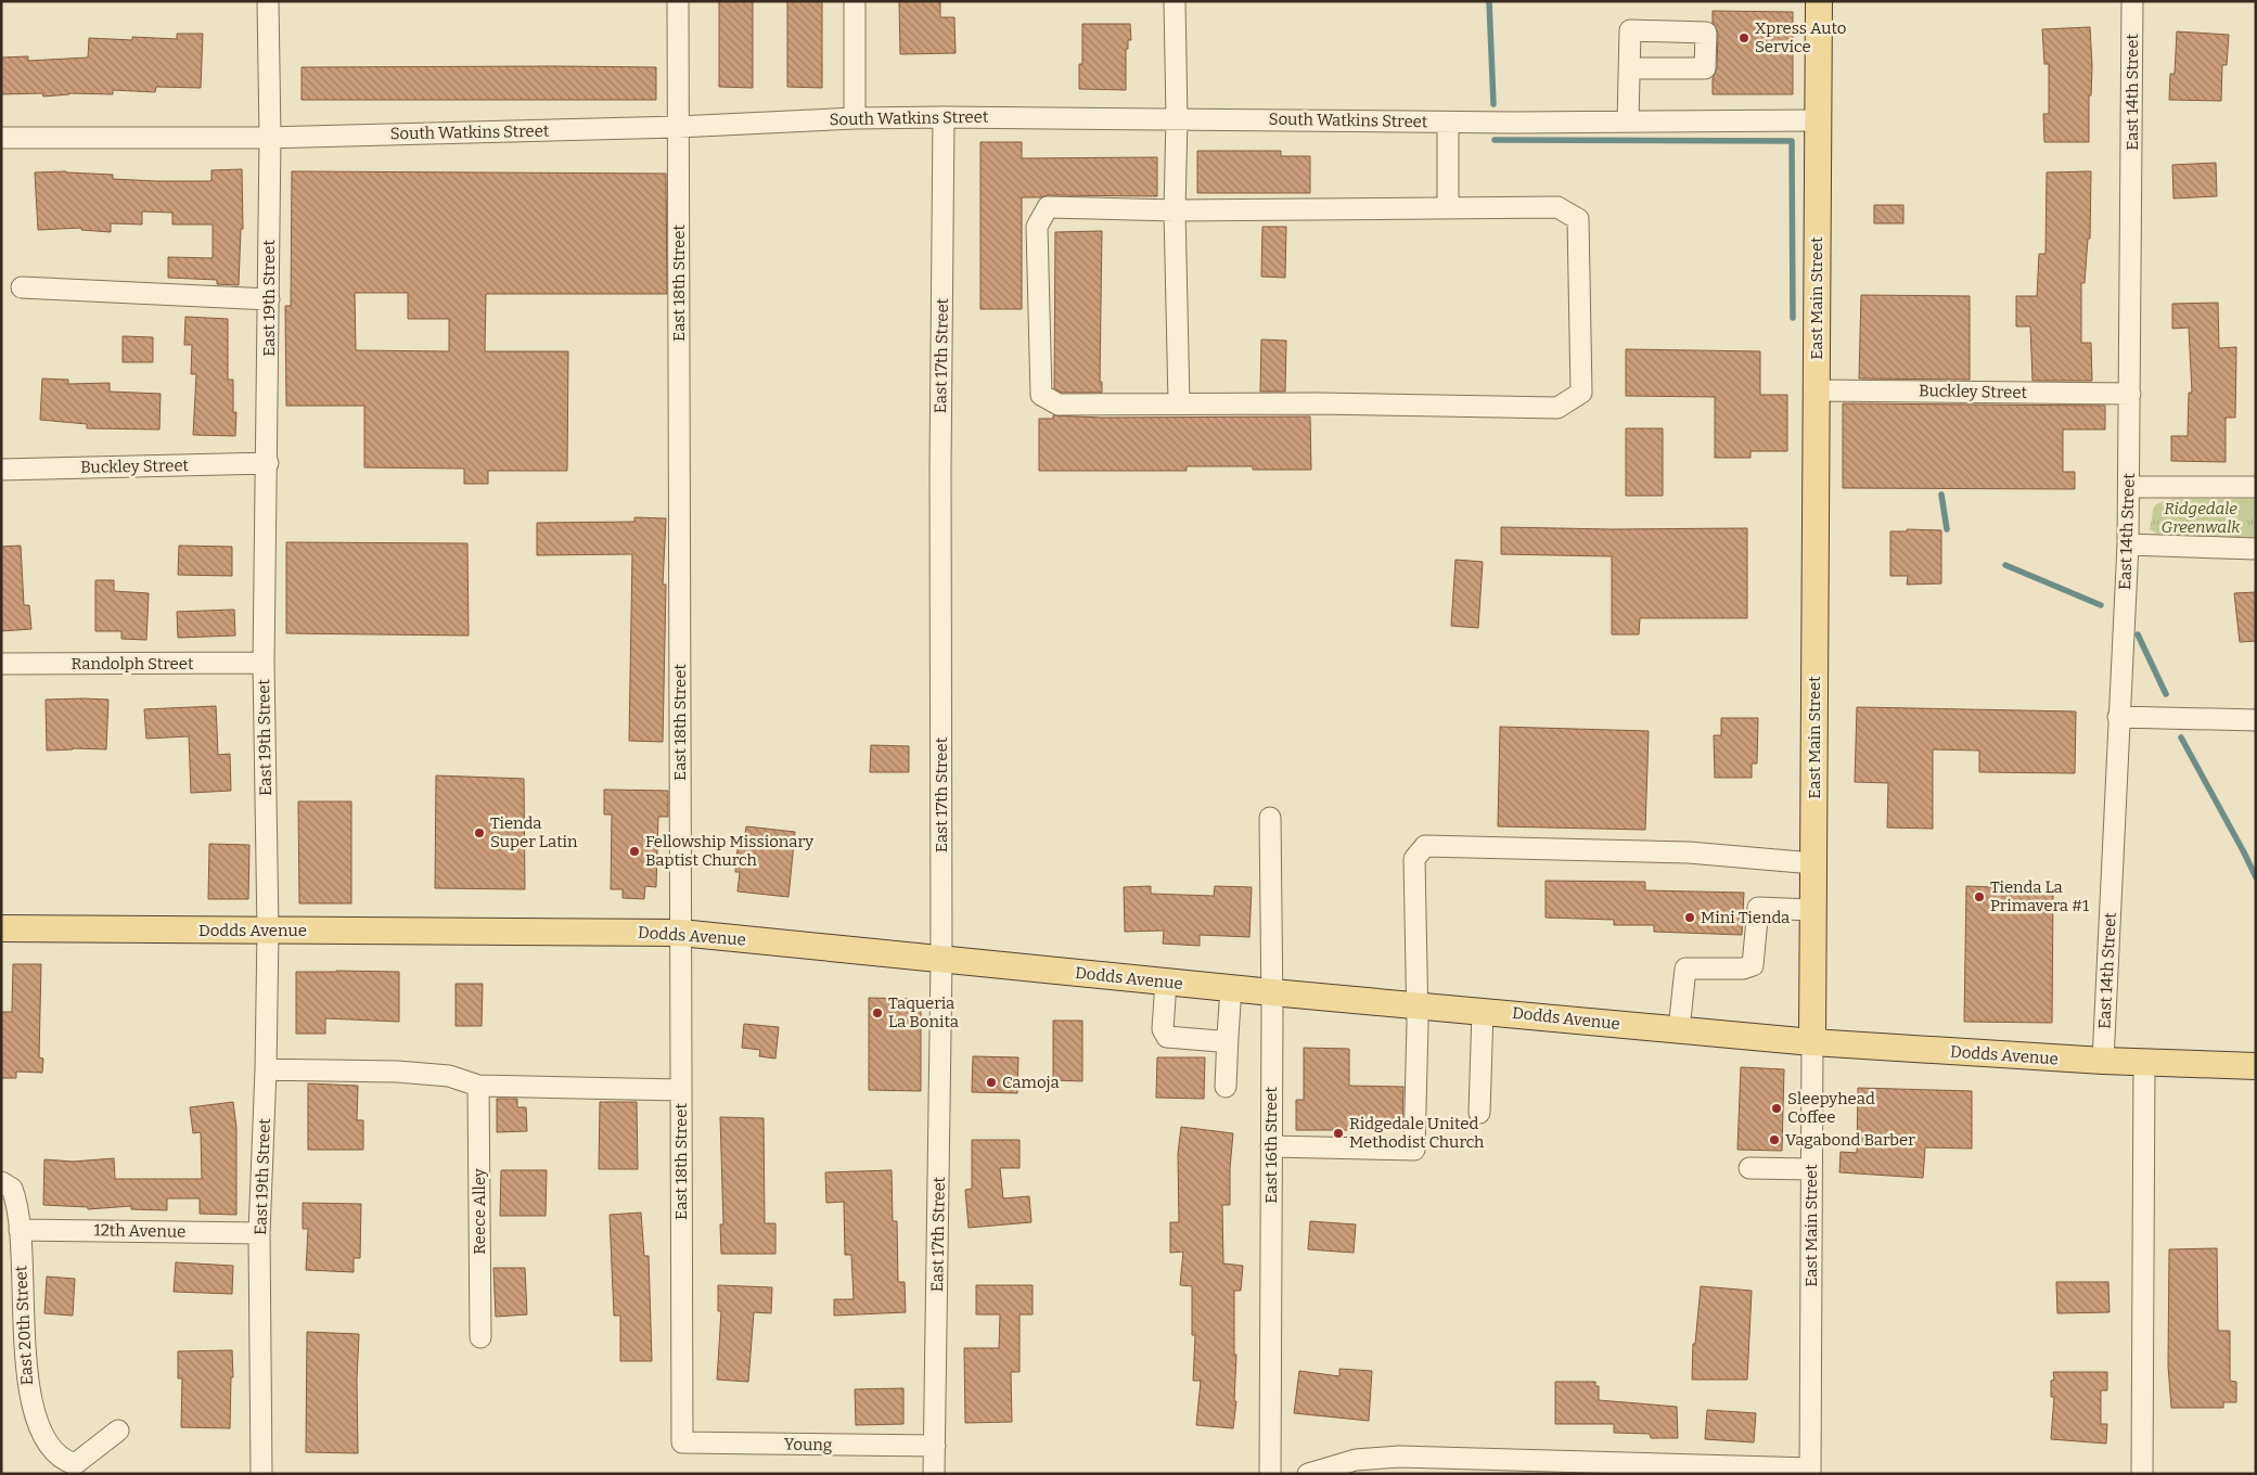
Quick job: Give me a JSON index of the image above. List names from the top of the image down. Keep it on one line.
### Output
{"streets":{"main road":["East Main Street","Dodds Avenue"],"street":["East 14th Street","South Watkins Street","East 18th Street","East 19th Street","East 17th Street","Buckley Street","Randolph Street","East 16th Street","Reece Alley","12th Avenue","East 20th Street","Young"]},"crossings":[["East 14th Street","Buckley Street"],["East 14th Street","Dodds Avenue"],["South Watkins Street","East 18th Street"],["South Watkins Street","East 19th Street"],["South Watkins Street","East Main Street"],["South Watkins Street","East 17th Street"],["East 18th Street","Dodds Avenue"],["East 18th Street","Young"],["East 19th Street","Buckley Street"],["East 19th Street","Randolph Street"],["East 19th Street","Dodds Avenue"],["East 19th Street","12th Avenue"],["East Main Street","Buckley Street"],["East Main Street","Dodds Avenue"],["East 17th Street","Dodds Avenue"],["East 17th Street","Young"],["Dodds Avenue","East 16th Street"],["12th Avenue","East 20th Street"]],"parks":["Ridgedale Greenwalk"],"places":["Xpress Auto Service","Tienda Super Latin","Fellowship Missionary Baptist Church","Tienda La Primavera #1","Mini Tienda","Taqueria La Bonita","Camoja","Sleepyhead Coffee","Ridgedale United Methodist Church","Vagabond Barber"]}
